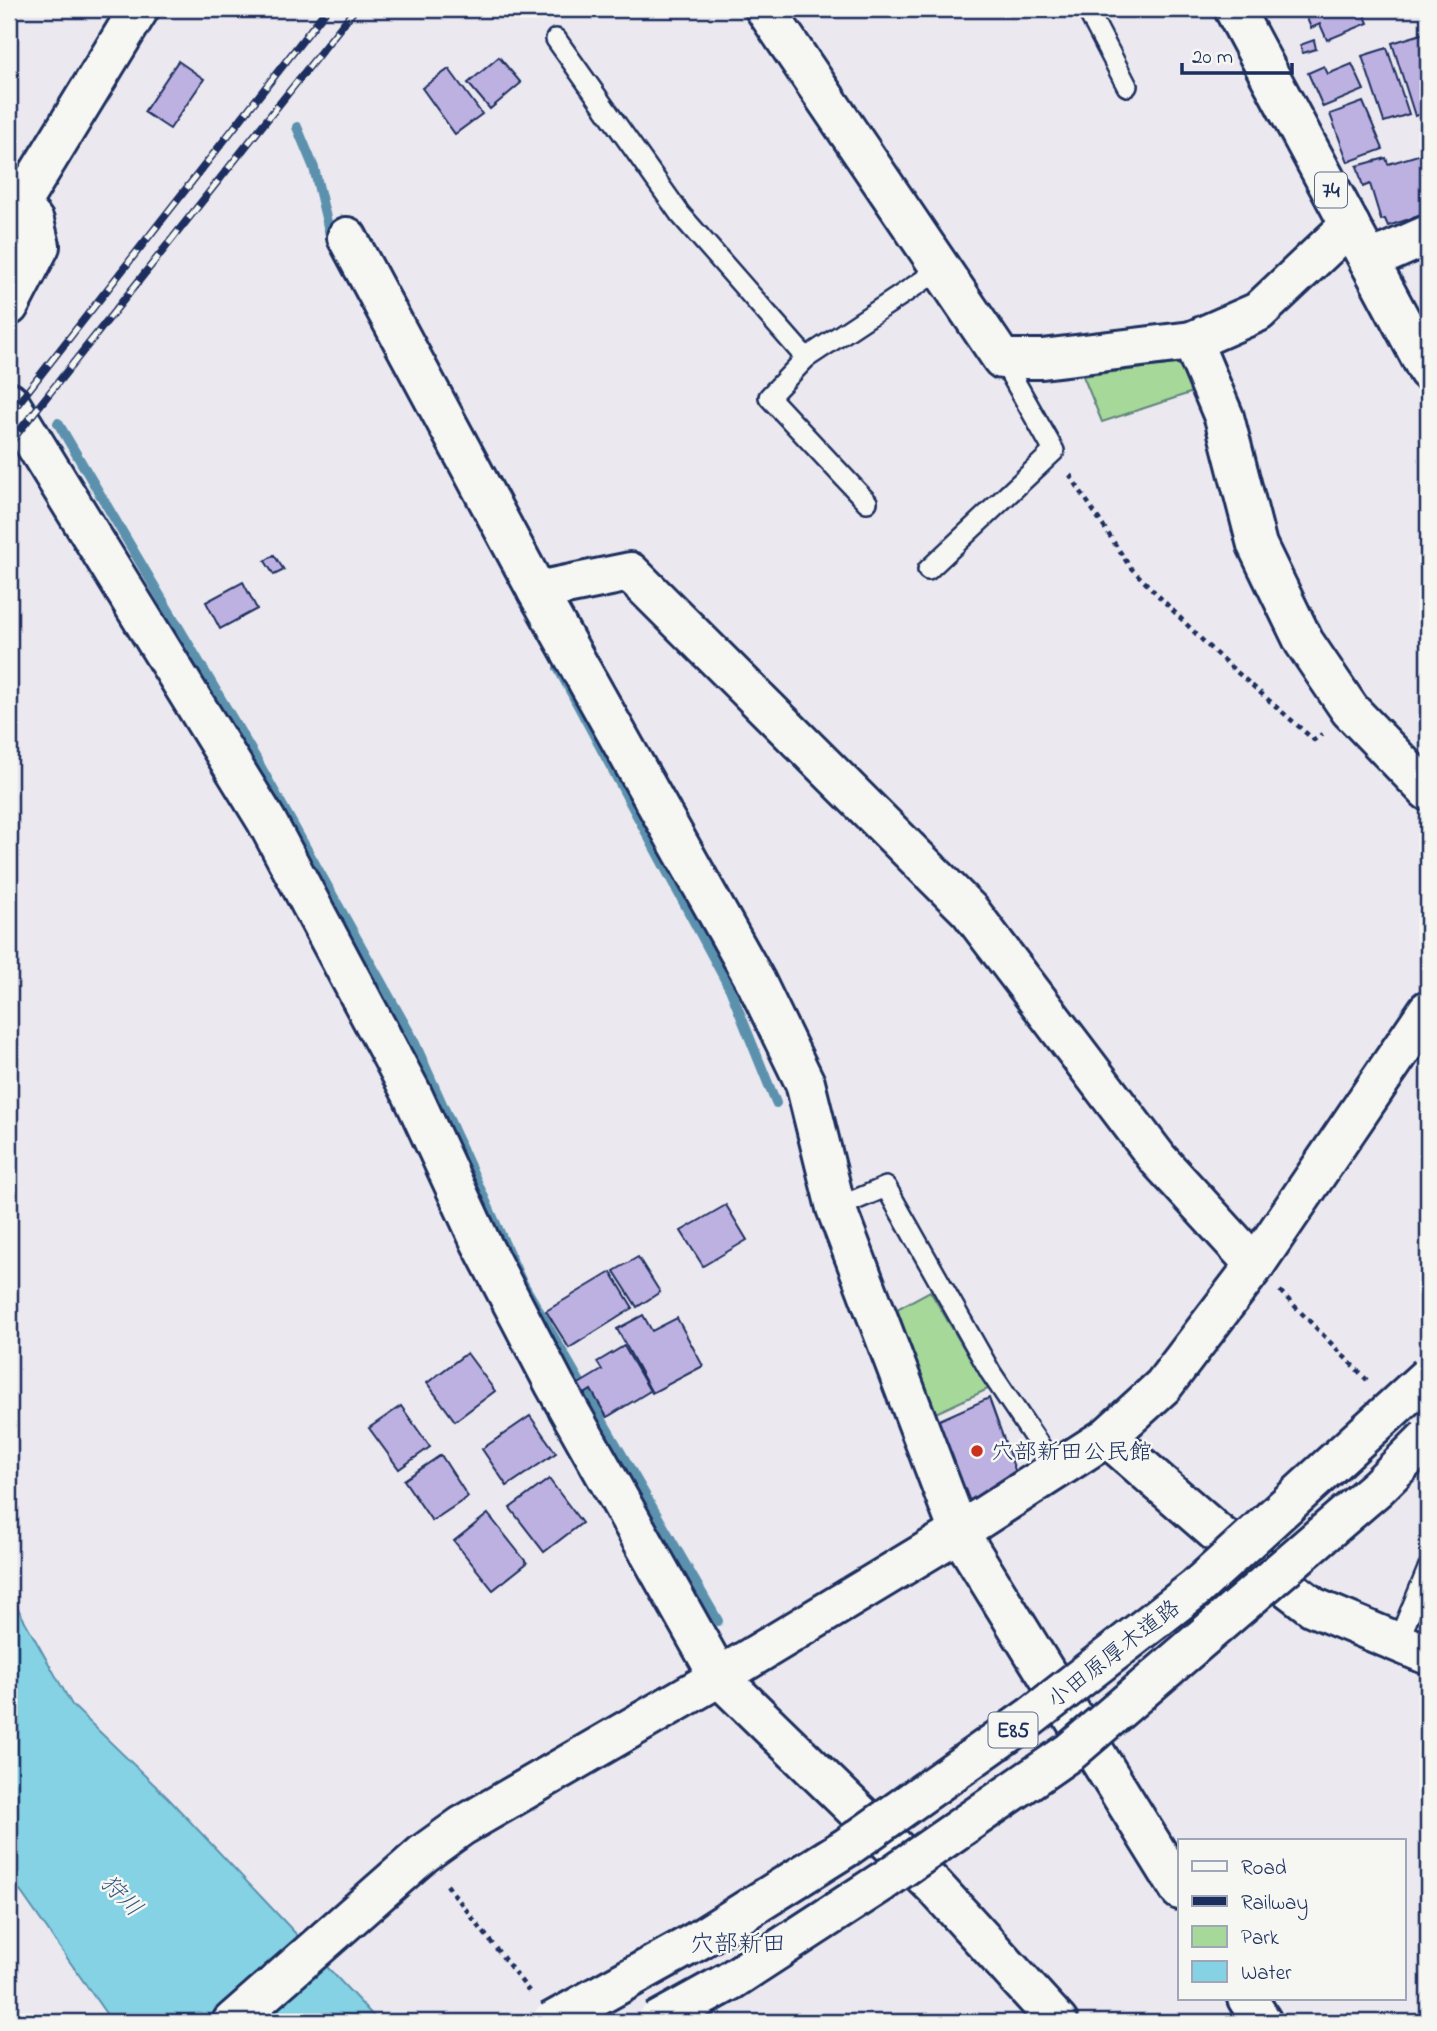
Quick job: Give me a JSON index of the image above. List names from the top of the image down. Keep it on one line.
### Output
{"streets":{"main road":["74","小田原厚木道路","E85"]},"districts":["穴部新田"],"water":["狩川"],"places":["穴部新田公民館"],"legend":["Road","Railway","Park","Water"],"scale_bar":"20 m"}
